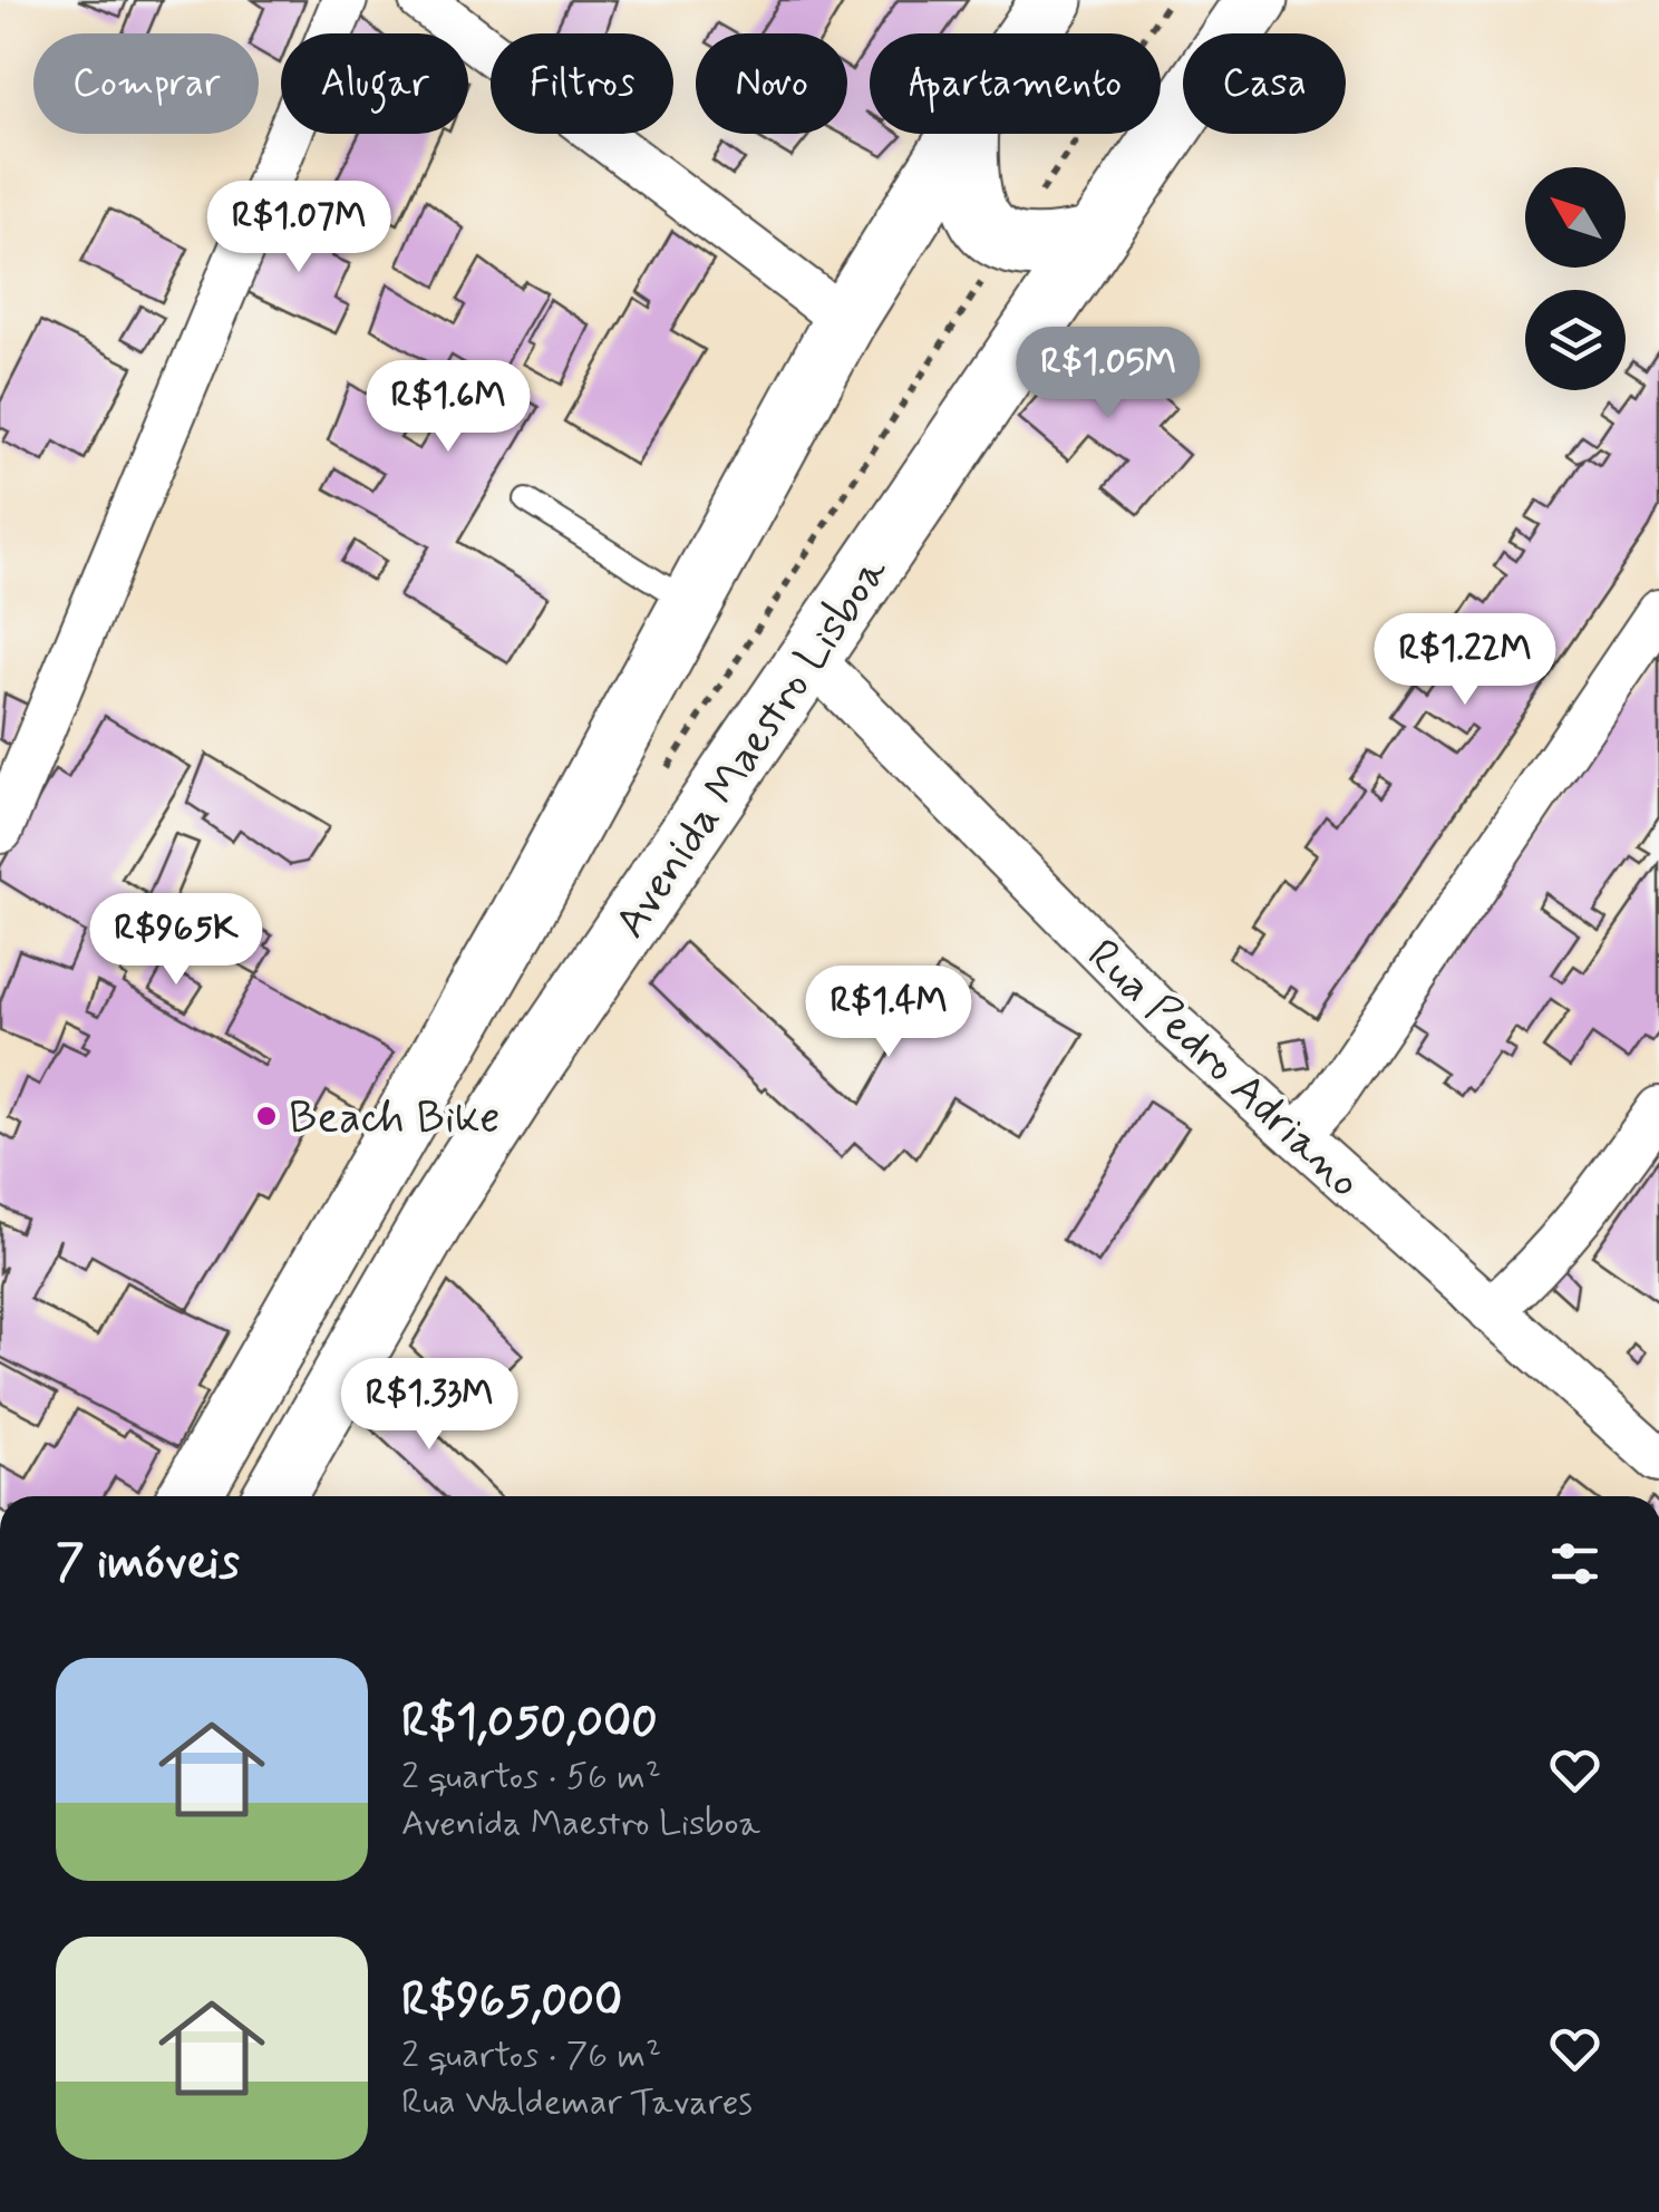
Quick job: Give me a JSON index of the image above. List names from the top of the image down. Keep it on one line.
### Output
{"streets":{"highway":["Avenida Maestro Lisboa"],"street":["Rua Pedro Adriano"]},"crossings":[["Avenida Maestro Lisboa","Rua Pedro Adriano"]],"places":["Beach Bike"],"north":"top left","page":{"chip":["Comprar","Alugar","Filtros","Novo","Apartamento","Casa"],"price":["R$1.07M","R$1.05M","R$1.6M","R$1.22M","R$965K","R$1.4M","R$1.33M"],"heading":"7 imóveis","list":[{"name":"R$1,050,000","note":"2 quartos · 56 m² · Avenida Maestro Lisboa"},{"name":"R$965,000","note":"2 quartos · 76 m² · Rua Waldemar Tavares"}]}}
